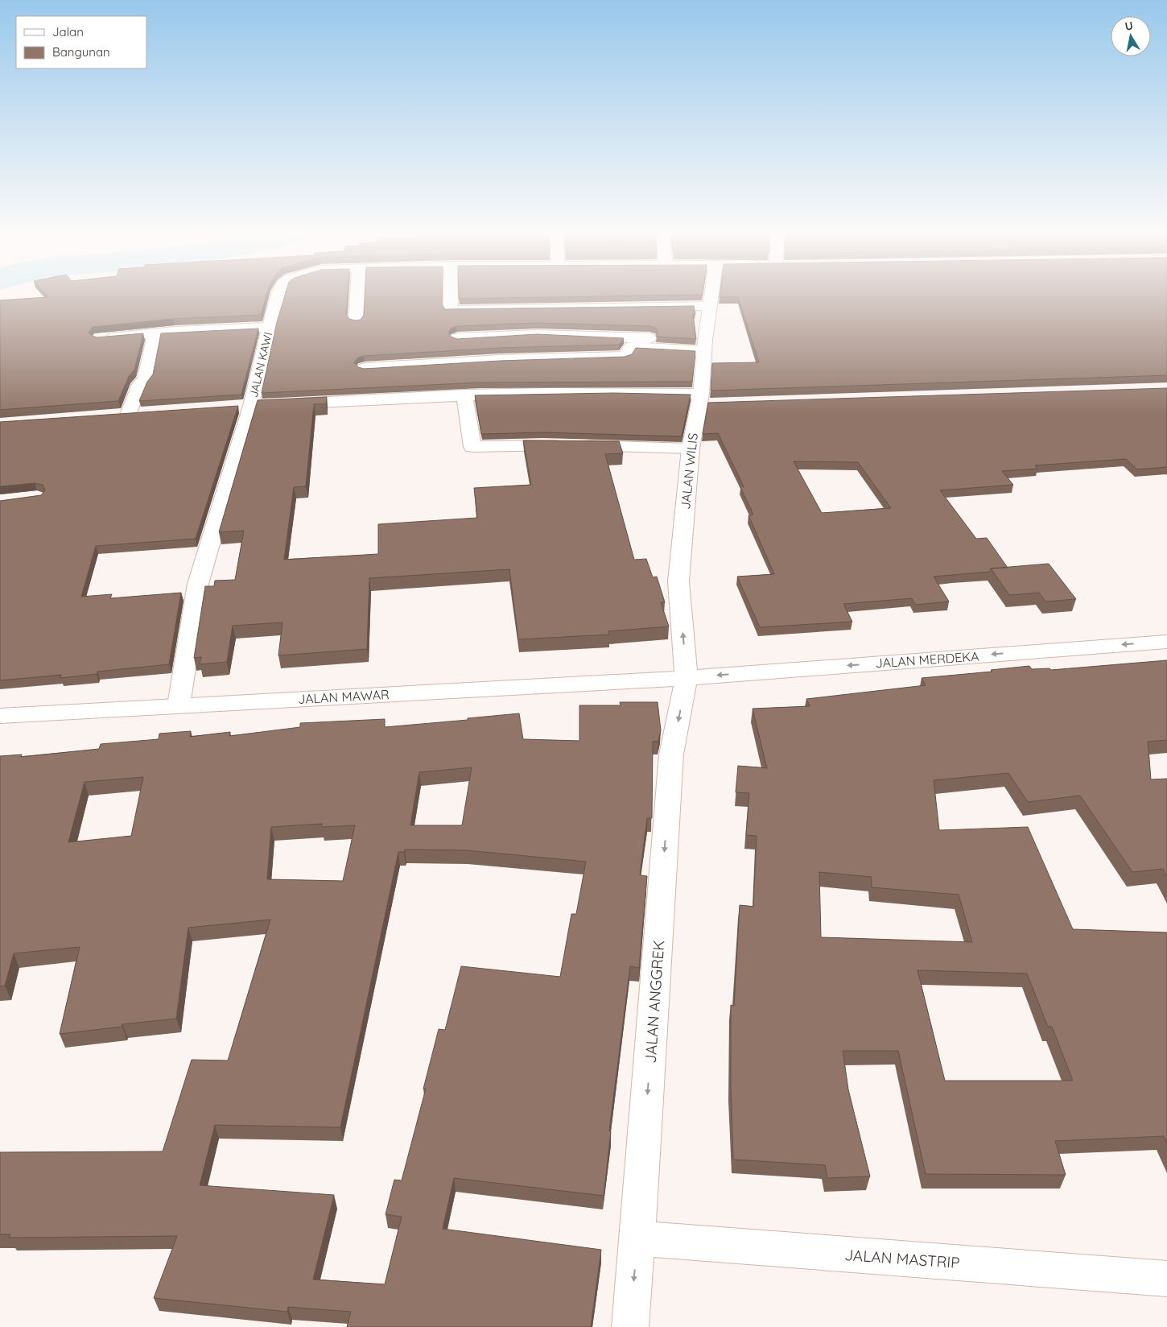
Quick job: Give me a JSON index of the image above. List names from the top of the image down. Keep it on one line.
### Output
{"streets":{"street":["JALAN KAWI","JALAN WILIS","JALAN MERDEKA","JALAN MAWAR","JALAN ANGGREK","JALAN MASTRIP"]},"crossings":[["JALAN KAWI","JALAN MAWAR"],["JALAN WILIS","JALAN MERDEKA"],["JALAN WILIS","JALAN MAWAR"],["JALAN WILIS","JALAN ANGGREK"],["JALAN MERDEKA","JALAN MAWAR"],["JALAN MERDEKA","JALAN ANGGREK"],["JALAN MAWAR","JALAN ANGGREK"],["JALAN ANGGREK","JALAN MASTRIP"]],"one_way":["JALAN WILIS","JALAN MERDEKA","JALAN ANGGREK"],"legend":["Jalan","Bangunan"],"north":"top"}
